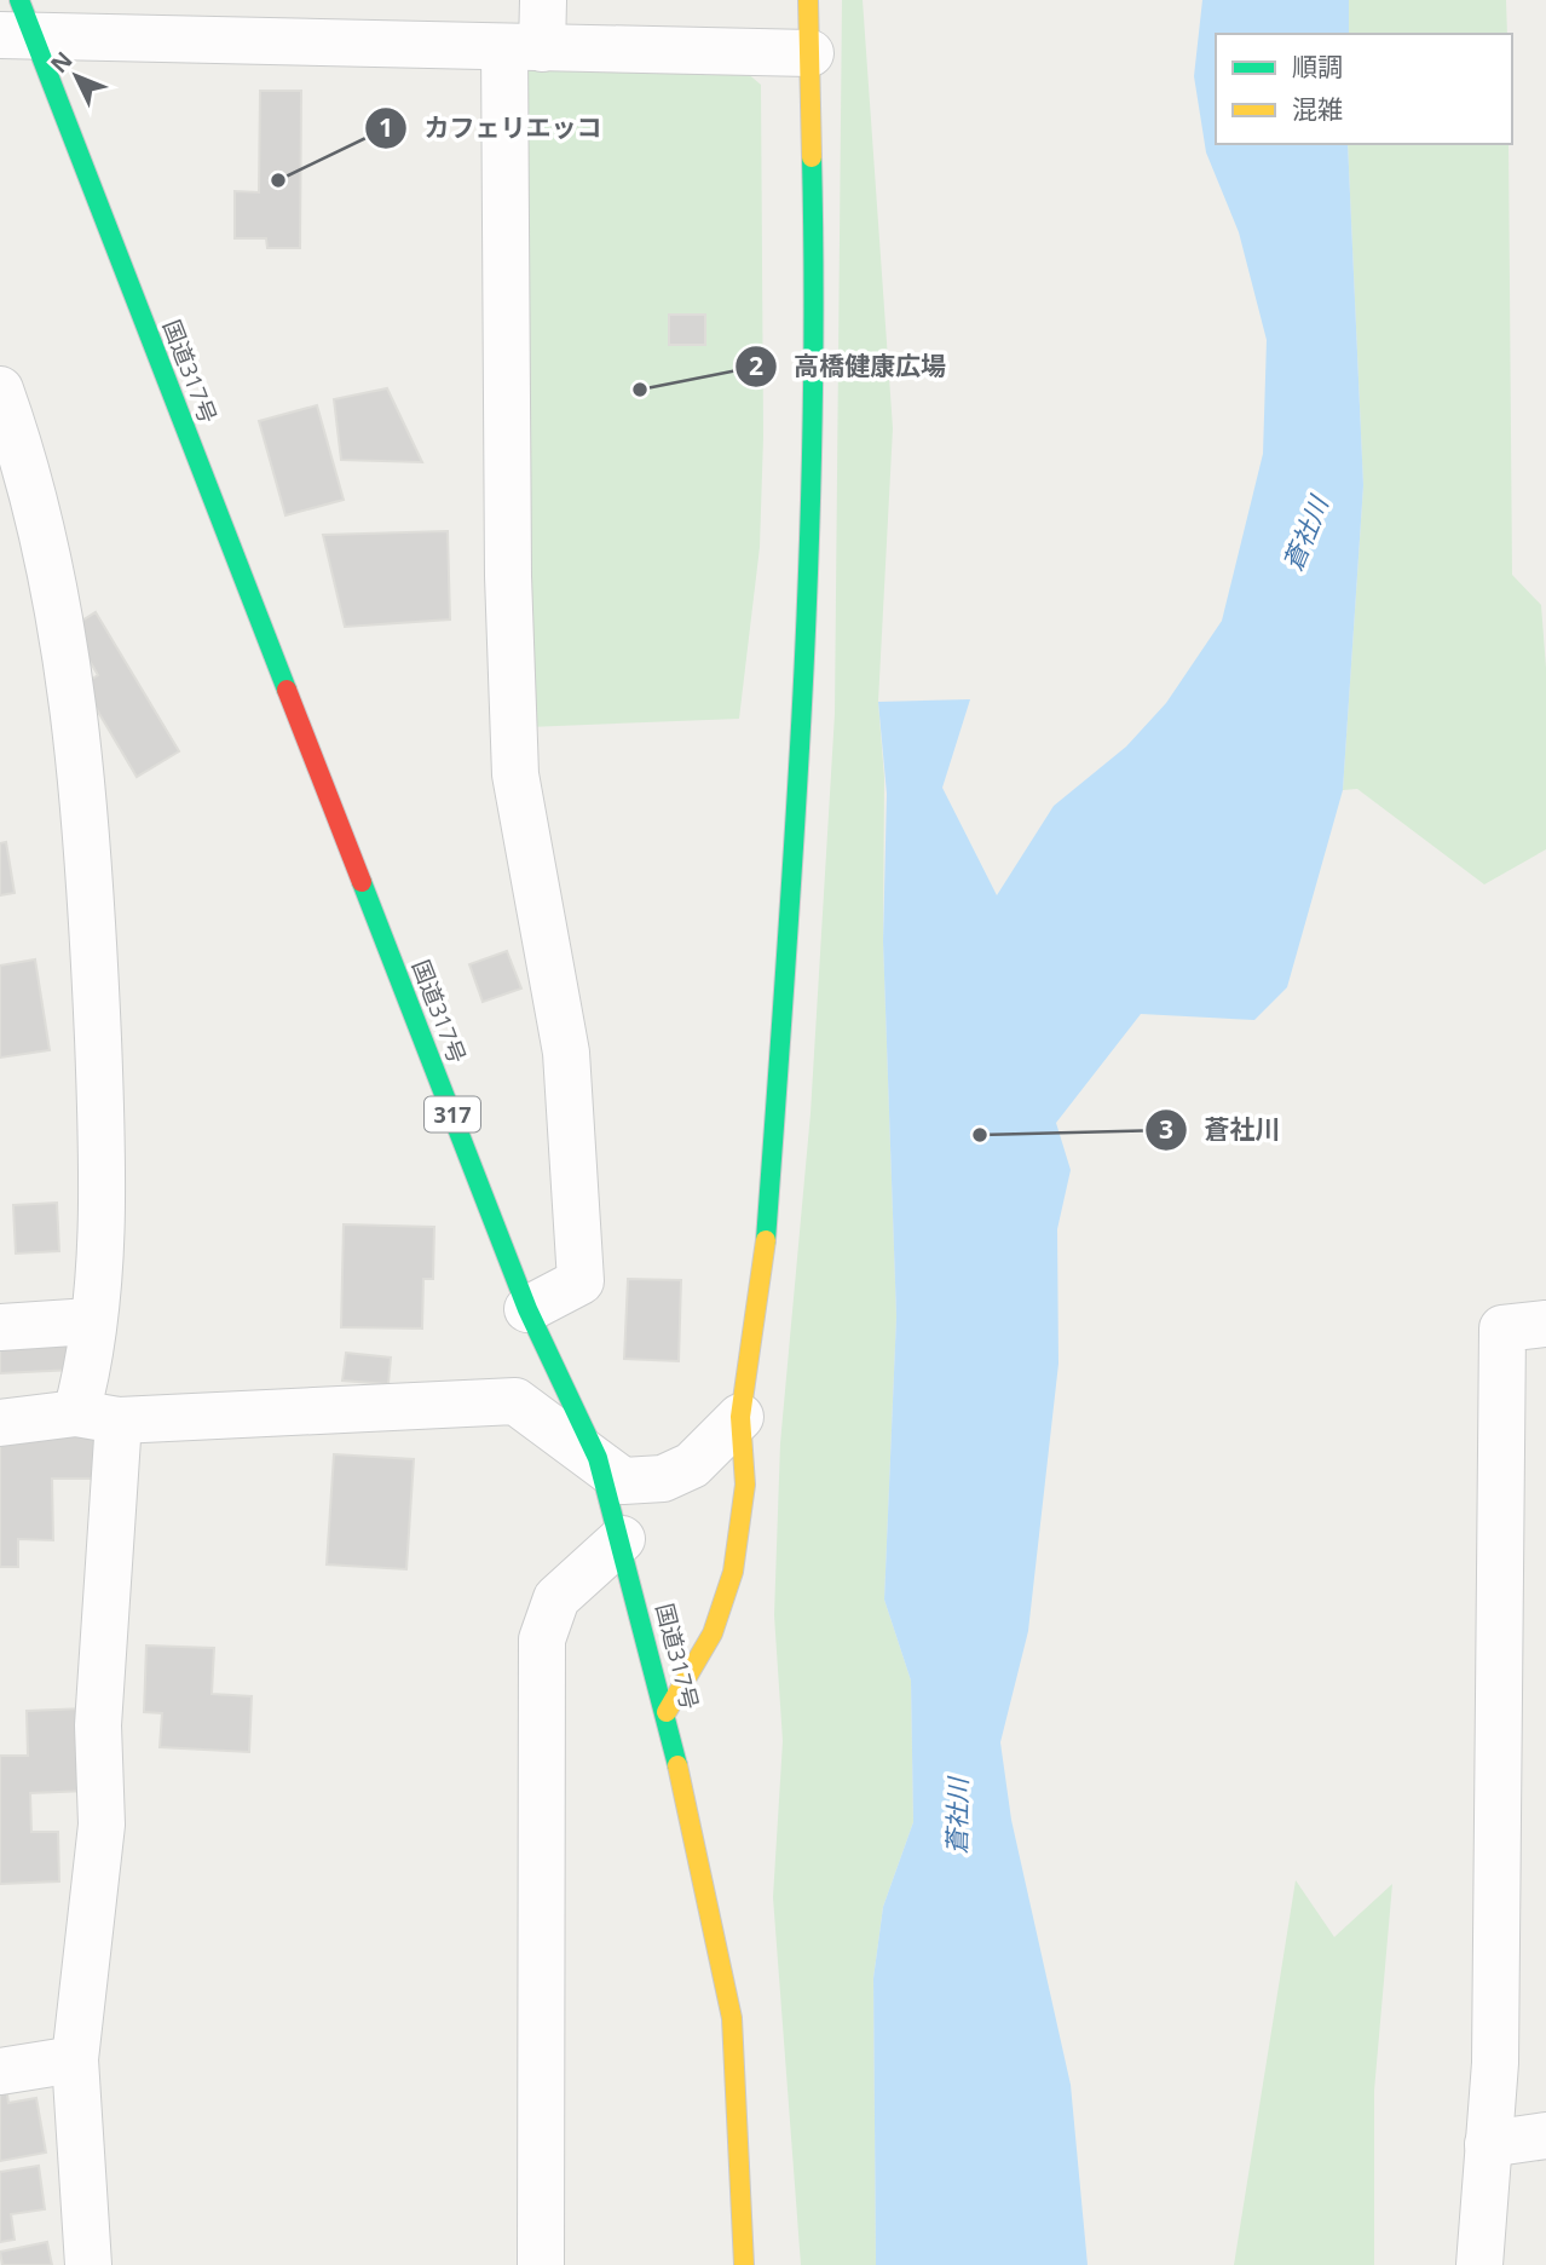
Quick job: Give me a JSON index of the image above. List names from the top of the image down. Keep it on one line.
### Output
{"streets":{"main road":["国道317号","317"]},"water":["蒼社川"],"places":["カフェリエッコ","高橋健康広場","蒼社川"],"legend":["順調","混雑"],"north":"top left"}
